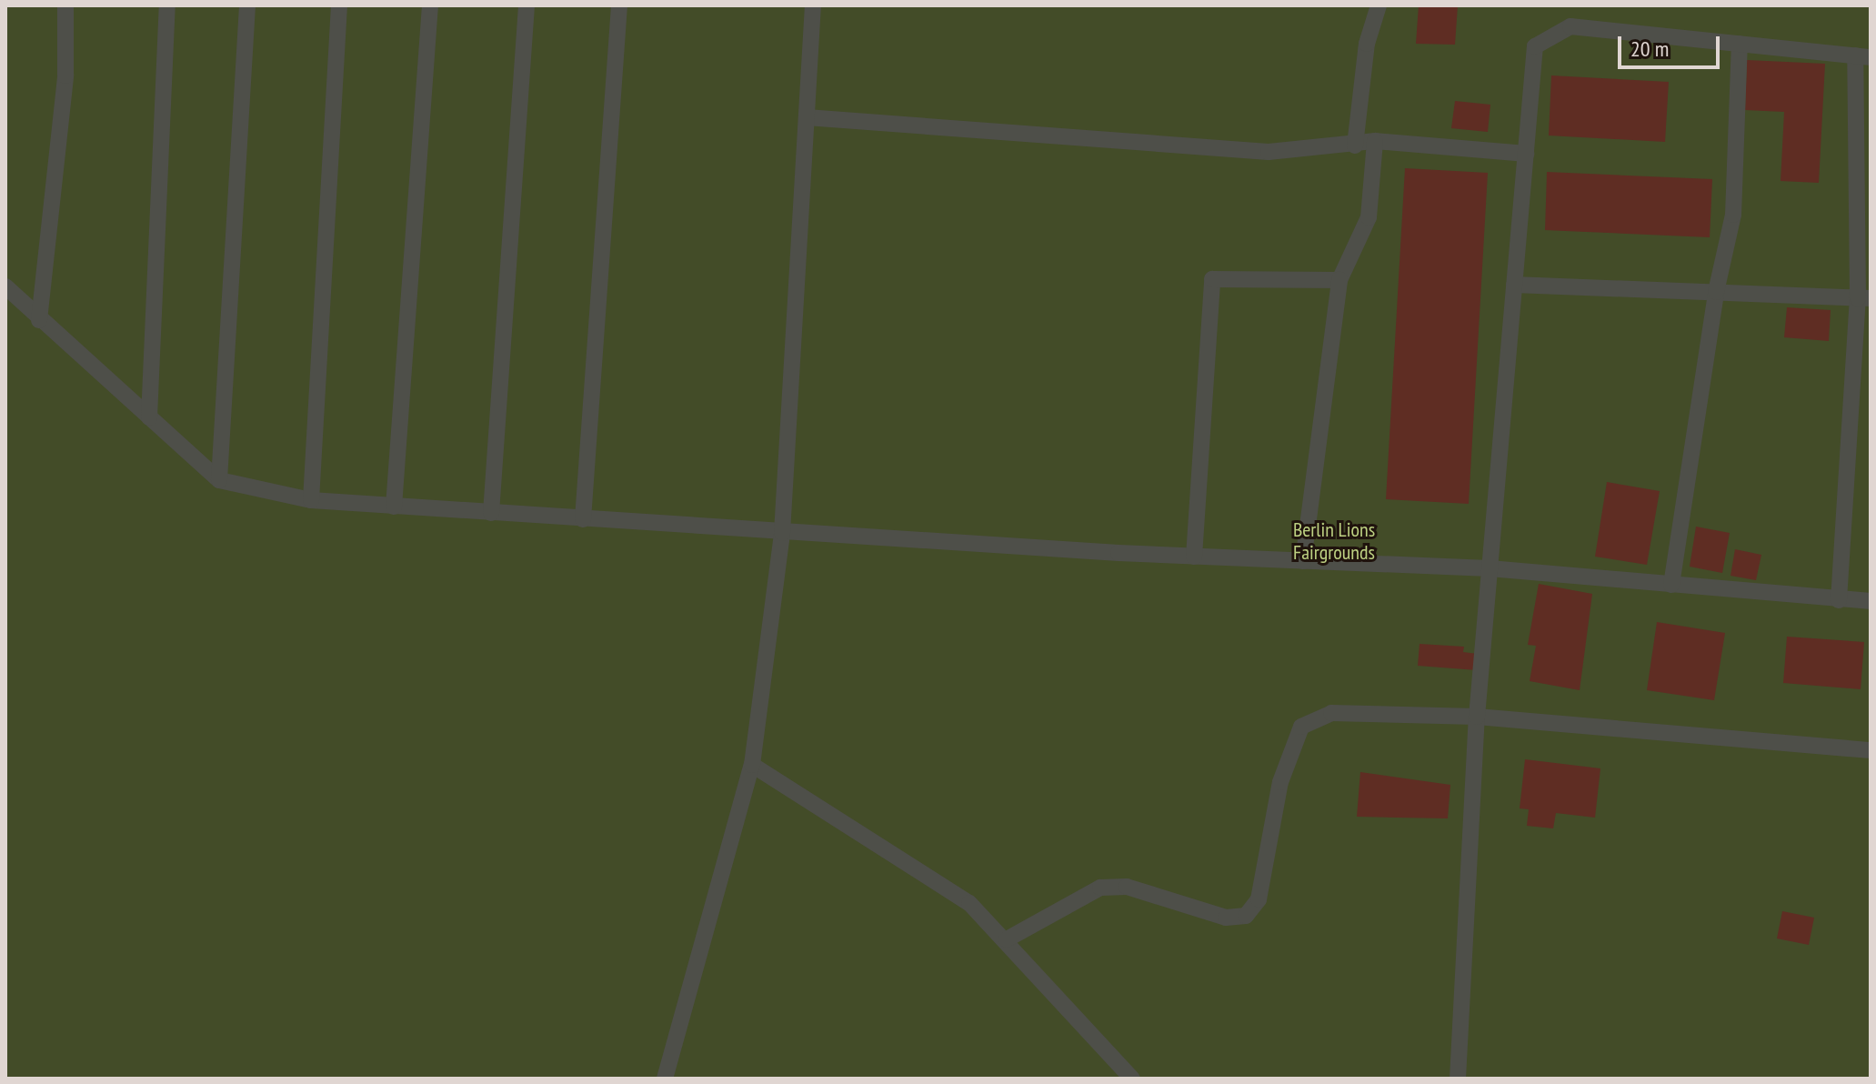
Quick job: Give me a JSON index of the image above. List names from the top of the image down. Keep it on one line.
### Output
{"parks":["Berlin Lions Fairgrounds"],"scale_bar":"20 m"}
